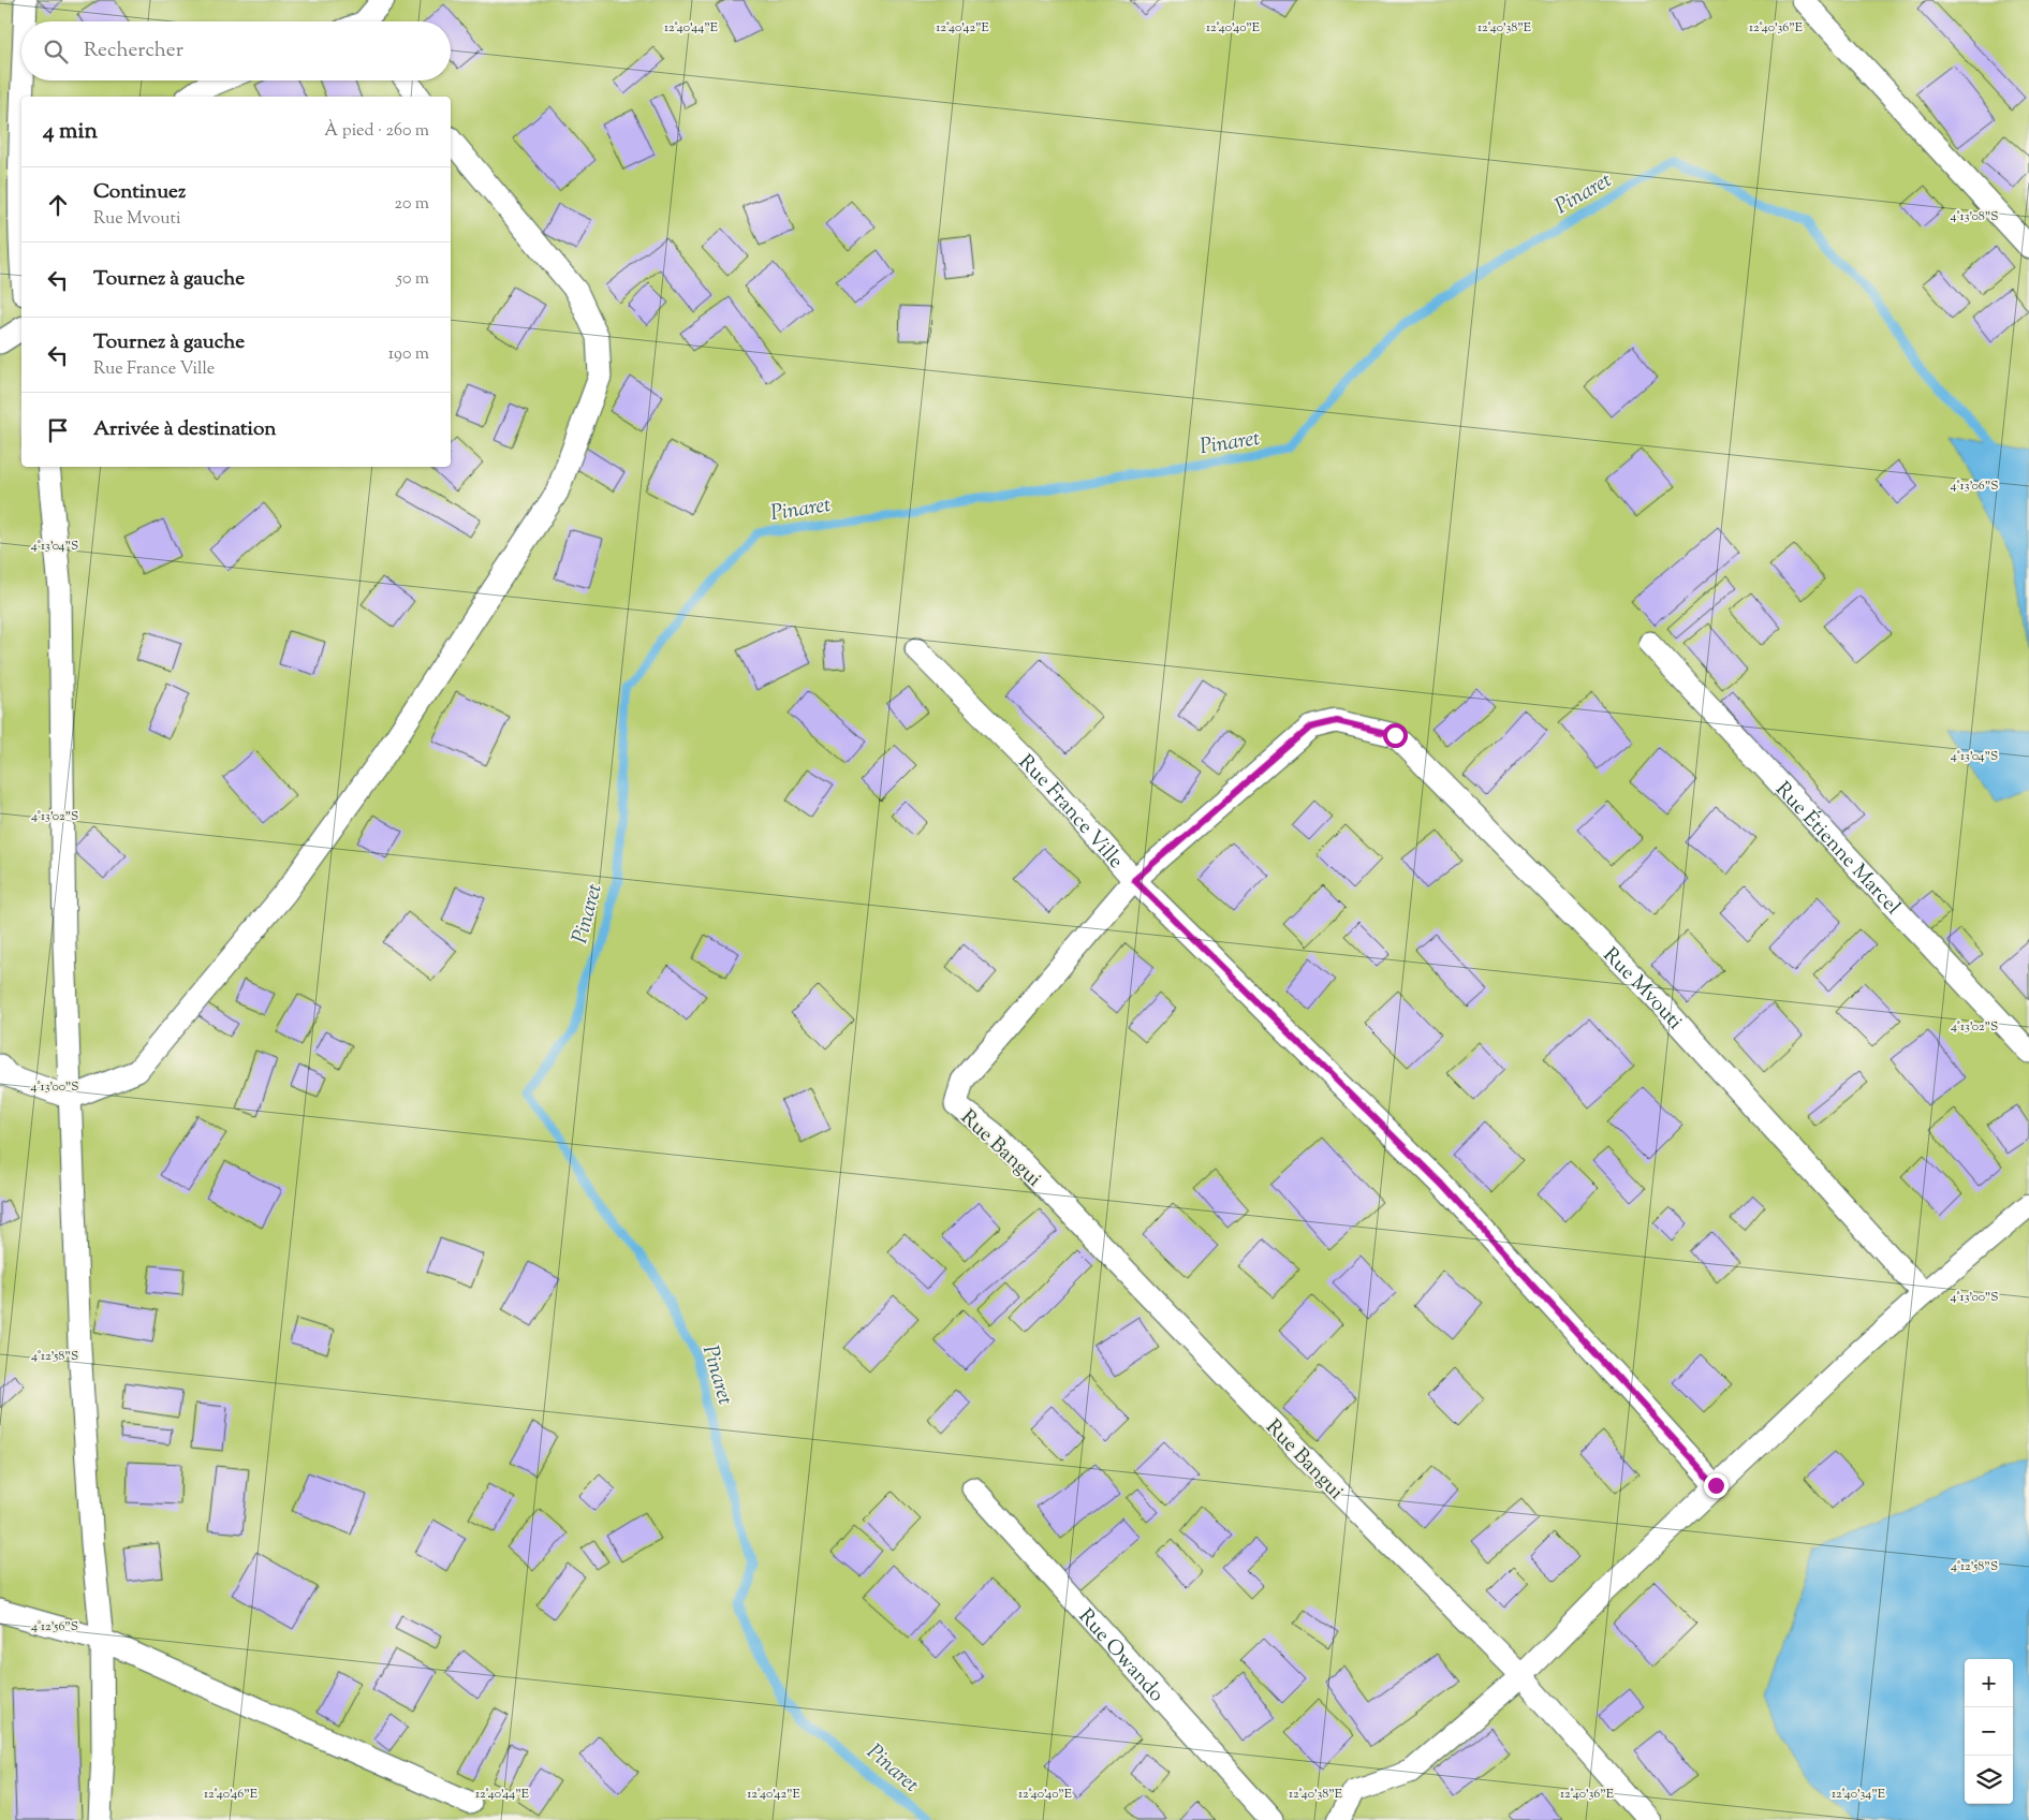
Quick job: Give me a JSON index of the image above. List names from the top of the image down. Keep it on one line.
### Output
{"streets":{"street":["Rue France Ville","Rue Étienne Marcel","Rue Mvouti","Rue Bangui","Rue Owando"]},"crossings":[["Rue France Ville","Rue Mvouti"],["Rue France Ville","Rue Bangui"],["Rue Mvouti","Rue Bangui"]],"water":["Pinaret"],"page":{"search":"Rechercher","heading":["4 min","À pied · 260 m"],"list":[["Continuez","Rue Mvouti","20 m"],["Tournez à gauche","50 m"],["Tournez à gauche","Rue France Ville","190 m"],"Arrivée à destination"],"map_buttons":["+","−"]},"coordinates":["12°40'44\"E","12°40'42\"E","12°40'40\"E","12°40'38\"E","12°40'36\"E","4°13'08\"S","4°13'06\"S","4°13'04\"S","4°13'02\"S","4°13'00\"S","4°12'58\"S","4°12'56\"S","12°40'46\"E","12°40'34\"E"]}
